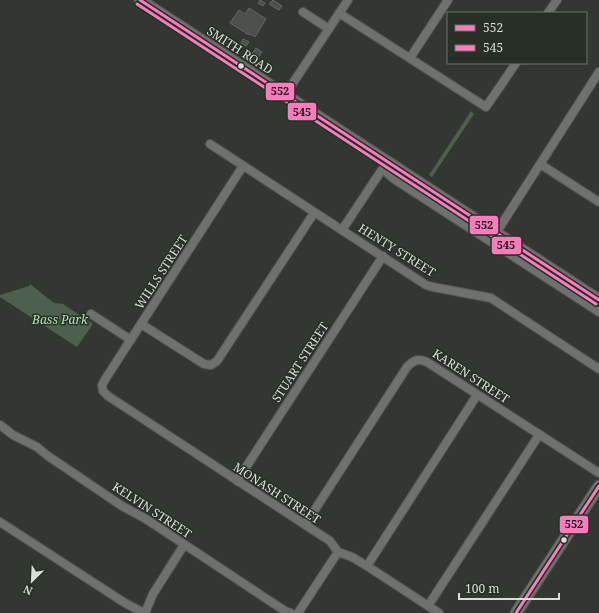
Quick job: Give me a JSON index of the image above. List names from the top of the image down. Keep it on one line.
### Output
{"streets":{"street":["SMITH ROAD","HENTY STREET","WILLS STREET","STUART STREET","KAREN STREET","MONASH STREET","KELVIN STREET"]},"crossings":[["HENTY STREET","WILLS STREET"],["HENTY STREET","STUART STREET"],["WILLS STREET","MONASH STREET"],["STUART STREET","MONASH STREET"],["KAREN STREET","MONASH STREET"]],"parks":["Bass Park"],"lines":["transit line 552","transit line 545"],"legend":["552","545"],"scale_bar":"100 m","north":"bottom left"}
